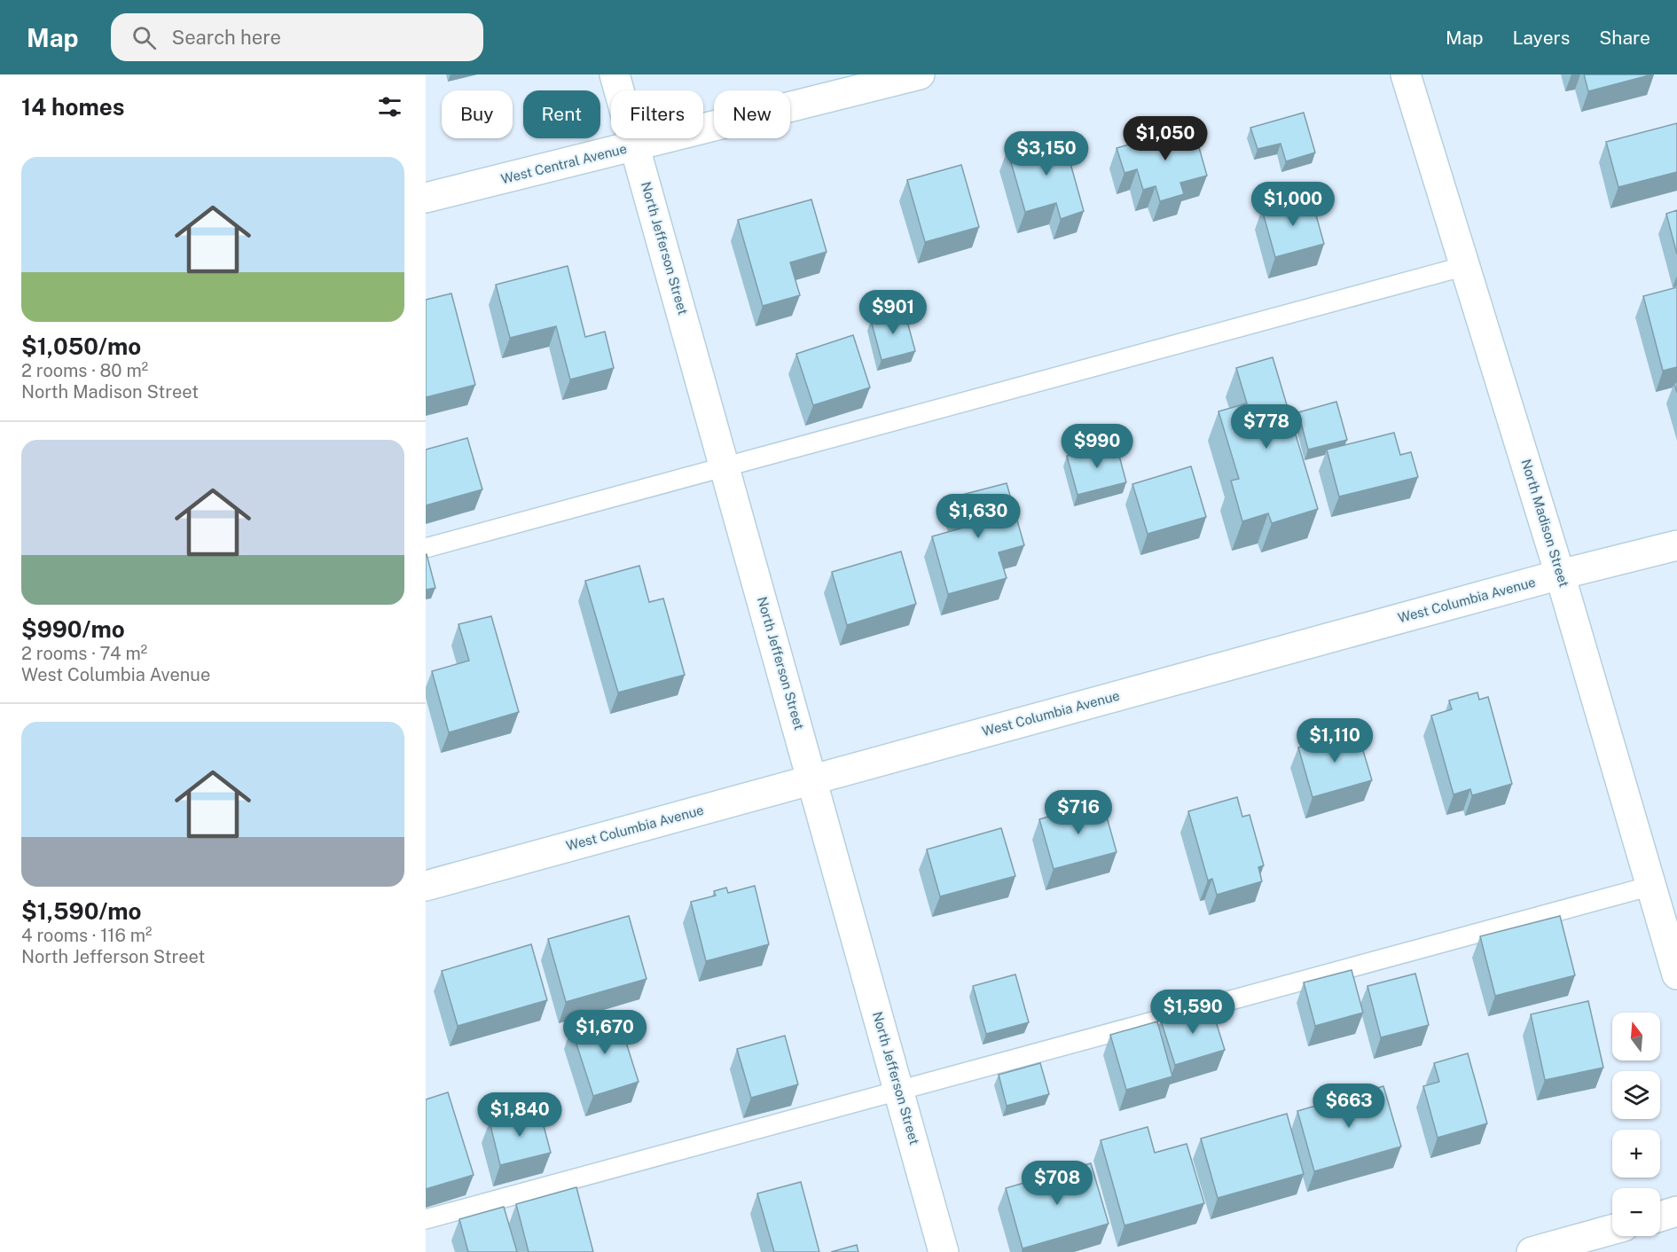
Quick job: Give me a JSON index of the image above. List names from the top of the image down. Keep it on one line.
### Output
{"streets":{"street":["West Central Avenue","North Jefferson Street","North Madison Street","West Columbia Avenue"]},"crossings":[["West Central Avenue","North Jefferson Street"],["North Jefferson Street","West Columbia Avenue"],["North Madison Street","West Columbia Avenue"]],"north":"top","page":{"header":"Map","search":"Search here","nav":["Map","Layers","Share"],"heading":"14 homes","chip":["Buy","Rent","Filters","New"],"price":["$1,050","$3,150","$1,000","$901","$778","$990","$1,630","$1,110","$716","$1,590","$1,670","$663","$1,840","$708"],"list":[{"name":"$1,050/mo","note":"2 rooms · 80 m² · North Madison Street"},{"name":"$990/mo","note":"2 rooms · 74 m² · West Columbia Avenue"},{"name":"$1,590/mo","note":"4 rooms · 116 m² · North Jefferson Street"}],"map_buttons":["+","−"]}}
